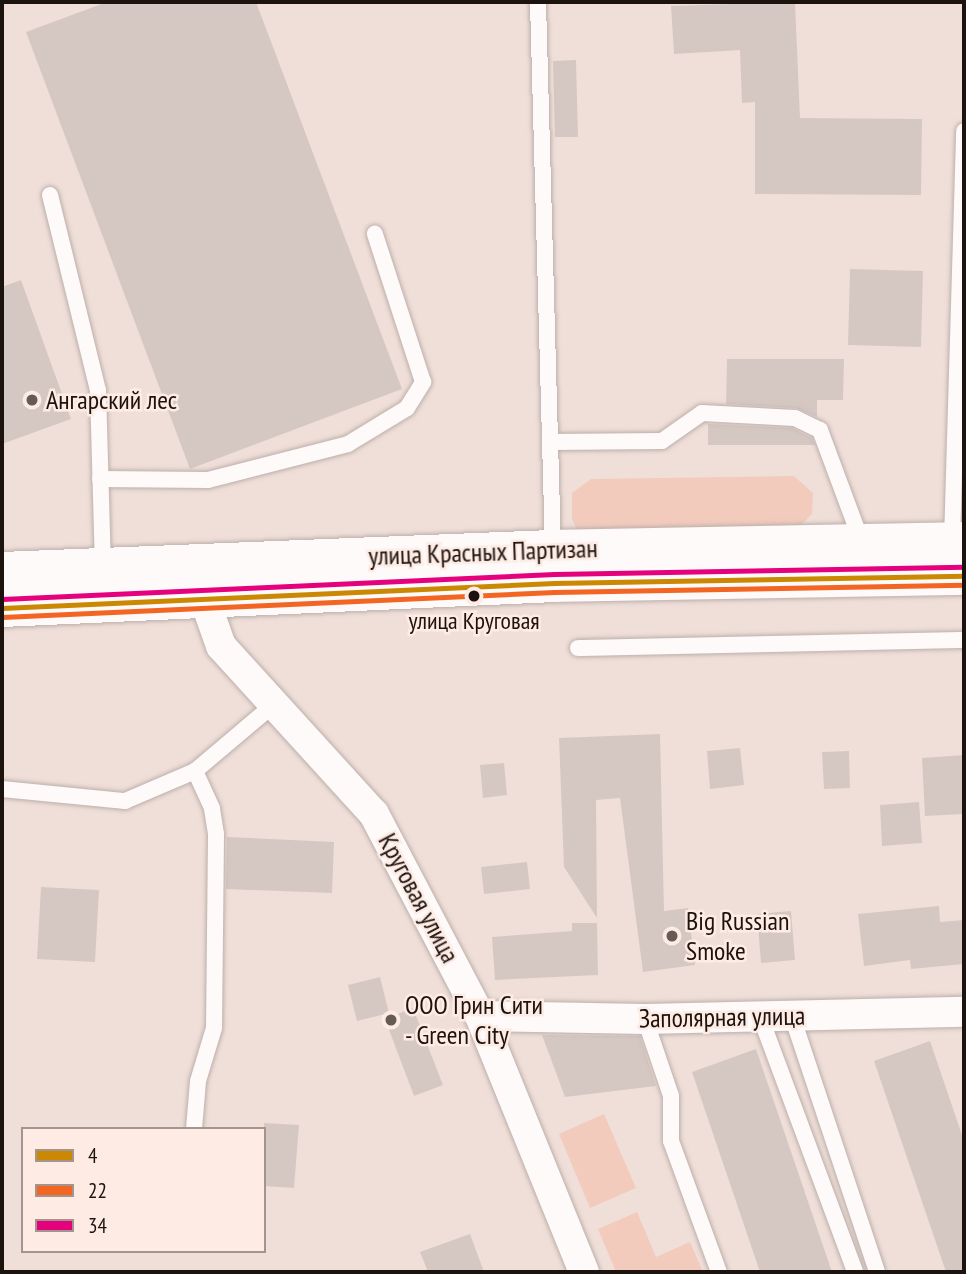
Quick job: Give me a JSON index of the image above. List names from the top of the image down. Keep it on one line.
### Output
{"streets":{"main road":["улица Красных Партизан"],"street":["Круговая улица","Заполярная улица"]},"crossings":[["улица Красных Партизан","Круговая улица"],["Круговая улица","Заполярная улица"]],"places":["Ангарский лес","улица Круговая","Big Russian Smoke","ООО Грин Сити - Green City"],"lines":["transit line 34","transit line 4","transit line 22"],"legend":["4","22","34"]}
